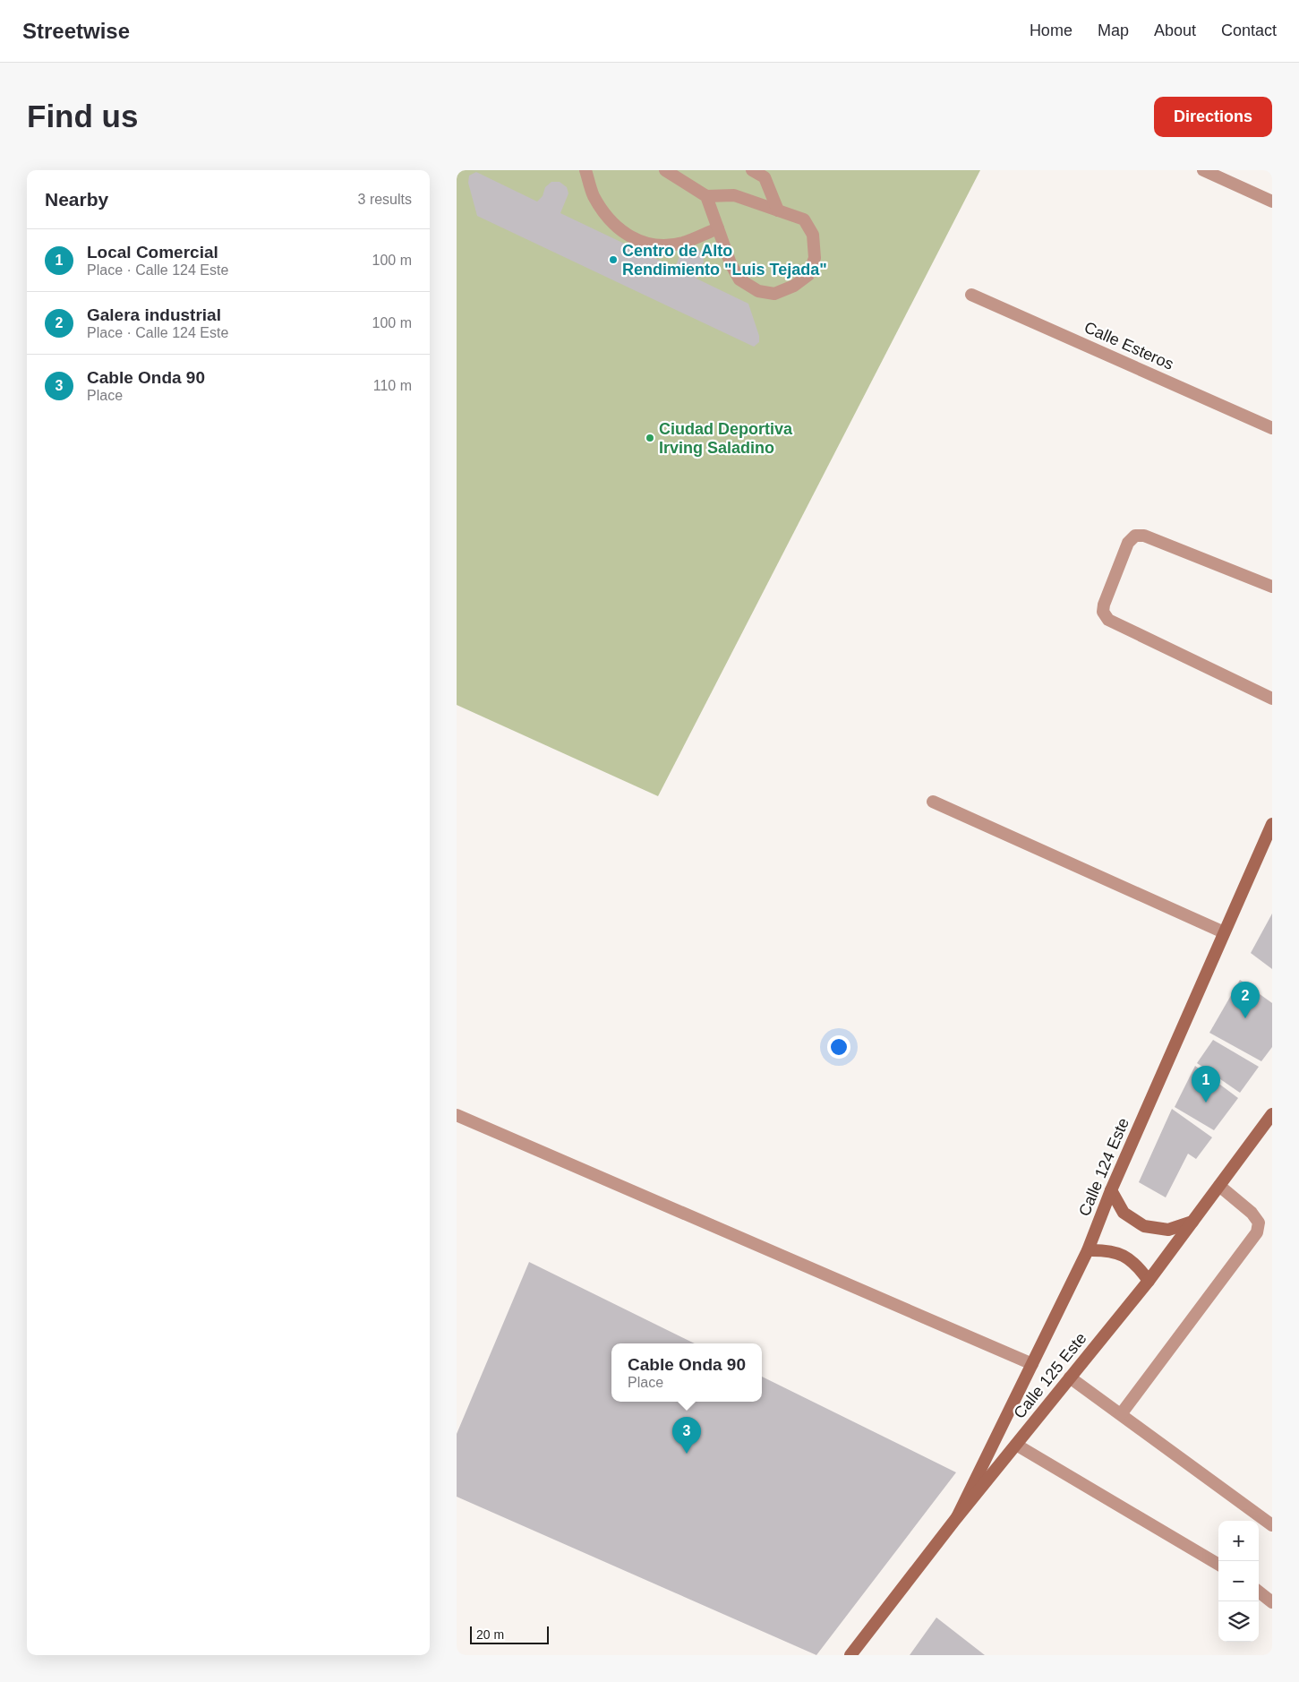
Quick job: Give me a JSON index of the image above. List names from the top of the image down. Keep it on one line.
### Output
{"streets":{"main road":["Calle 124 Este","Calle 125 Este"],"street":["Calle Esteros"]},"crossings":[["Calle 124 Este","Calle 125 Este"]],"places":["Centro de Alto Rendimiento \"Luis Tejada\"","Ciudad Deportiva Irving Saladino"],"scale_bar":"20 m","page":{"header":"Streetwise","nav":["Home","Map","About","Contact"],"buttons":"Directions","title":"Find us","heading":["Nearby","3 results"],"list":[{"mark":"1","name":"Local Comercial","note":"Place · Calle 124 Este","value":"100 m"},{"mark":"2","name":"Galera industrial","note":"Place · Calle 124 Este","value":"100 m"},{"mark":"3","name":"Cable Onda 90","note":"Place","value":"110 m"}],"pins":["2","1","3"],"popup":["Cable Onda 90","Place"],"map_buttons":["+","−"],"scale":"20 m"}}
